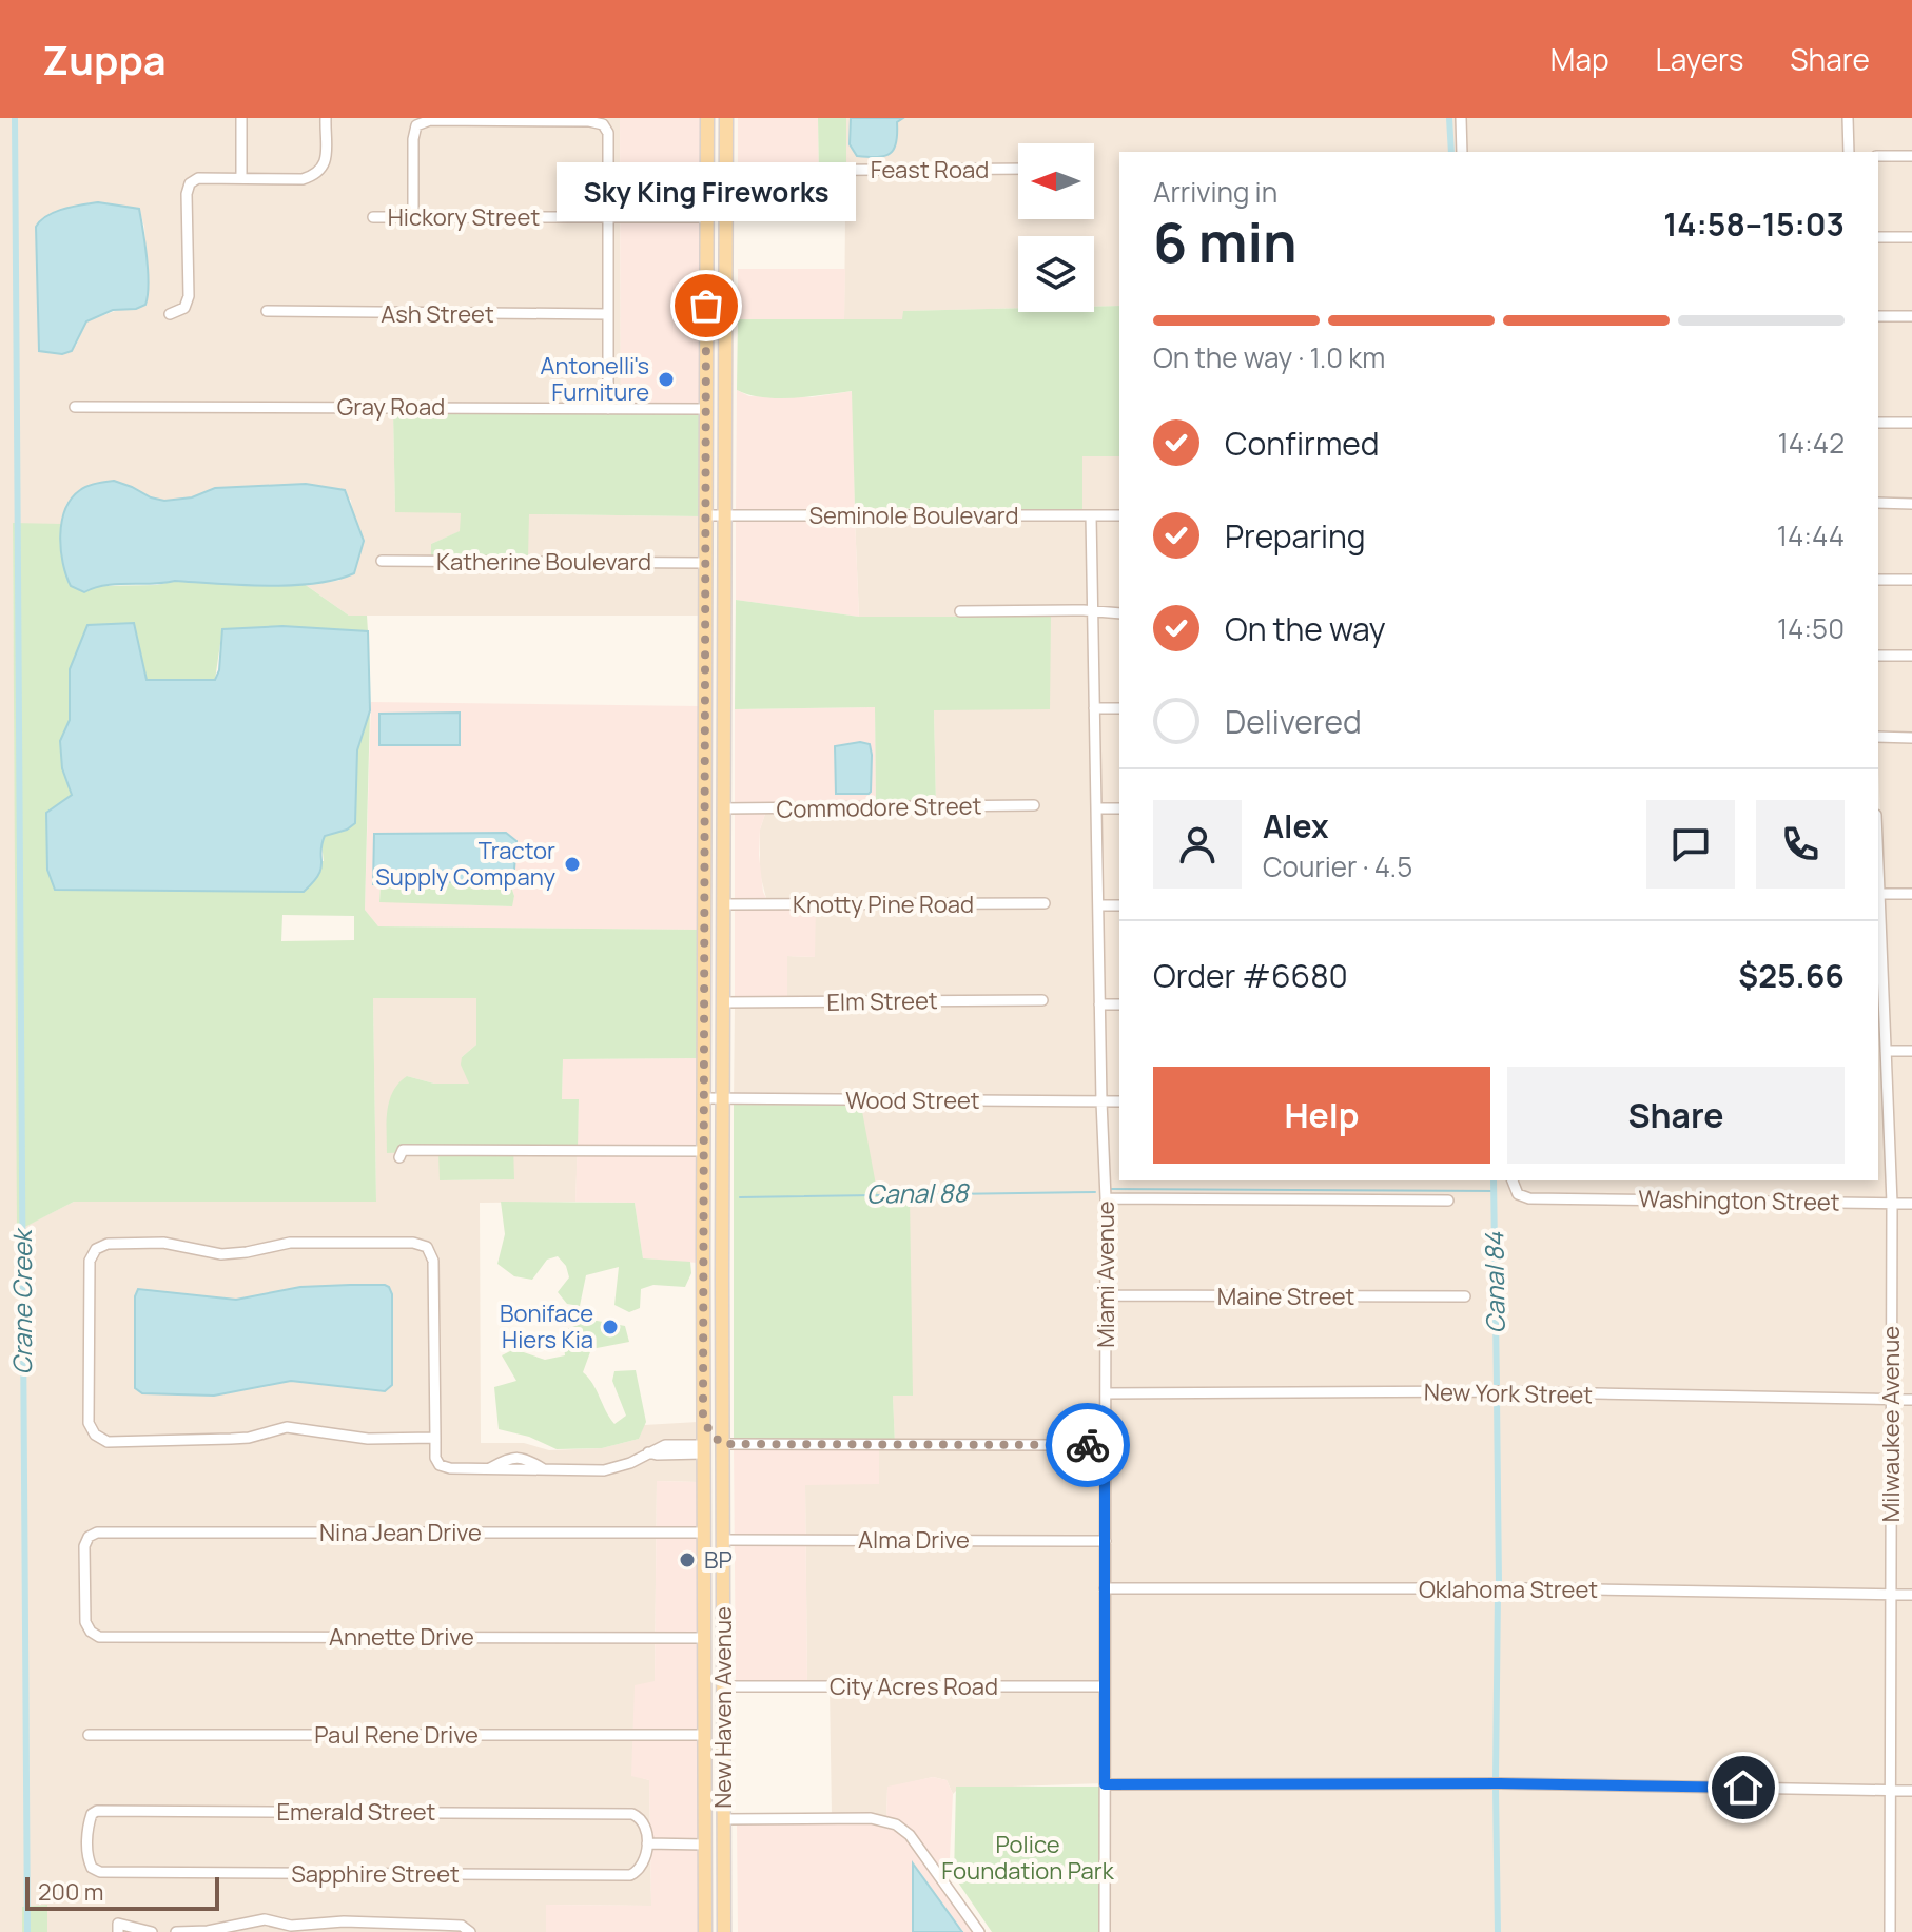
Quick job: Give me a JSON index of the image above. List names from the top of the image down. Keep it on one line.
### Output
{"streets":{"main road":["New Haven Avenue"],"street":["Feast Road","Hickory Street","Ash Street","Gray Road","Seminole Boulevard","Katherine Boulevard","Commodore Street","Knotty Pine Road","Elm Street","Wood Street","Washington Street","Miami Avenue","Maine Street","New York Street","Milwaukee Avenue","Nina Jean Drive","Alma Drive","Oklahoma Street","Annette Drive","City Acres Road","Paul Rene Drive","Emerald Street","Sapphire Street"]},"crossings":[["Feast Road","New Haven Avenue"],["Hickory Street","New Haven Avenue"],["Gray Road","New Haven Avenue"],["Seminole Boulevard","Miami Avenue"],["Seminole Boulevard","New Haven Avenue"],["Katherine Boulevard","New Haven Avenue"],["Commodore Street","New Haven Avenue"],["Knotty Pine Road","New Haven Avenue"],["Elm Street","New Haven Avenue"],["Wood Street","Miami Avenue"],["Wood Street","New Haven Avenue"],["Washington Street","Milwaukee Avenue"],["Miami Avenue","Maine Street"],["Miami Avenue","New York Street"],["Miami Avenue","Alma Drive"],["Miami Avenue","Oklahoma Street"],["Miami Avenue","City Acres Road"],["New York Street","Milwaukee Avenue"],["Milwaukee Avenue","Oklahoma Street"],["Nina Jean Drive","Annette Drive"],["Nina Jean Drive","New Haven Avenue"],["Alma Drive","New Haven Avenue"],["Annette Drive","New Haven Avenue"],["City Acres Road","New Haven Avenue"],["New Haven Avenue","Paul Rene Drive"],["Emerald Street","Sapphire Street"]],"water":["Canal 88","Canal 84","Crane Creek"],"parks":["Police Foundation Park"],"places":["Sky King Fireworks","Antonelli's Furniture","Tractor Supply Company","Boniface Hiers Kia","BP"],"scale_bar":"200 m","north":"left","page":{"header":"Zuppa","nav":["Map","Layers","Share"],"heading":["6 min","Arriving in","14:58–15:03"],"panel":["Alex","Courier · 4.5","Order #6680","$25.66"],"bubble":"Sky King Fireworks","bar":"On the way · 1.0 km","list":[["Confirmed","14:42"],["Preparing","14:44"],["On the way","14:50"],"Delivered"],"buttons":["Help","Share"],"scale":"200 m"}}
